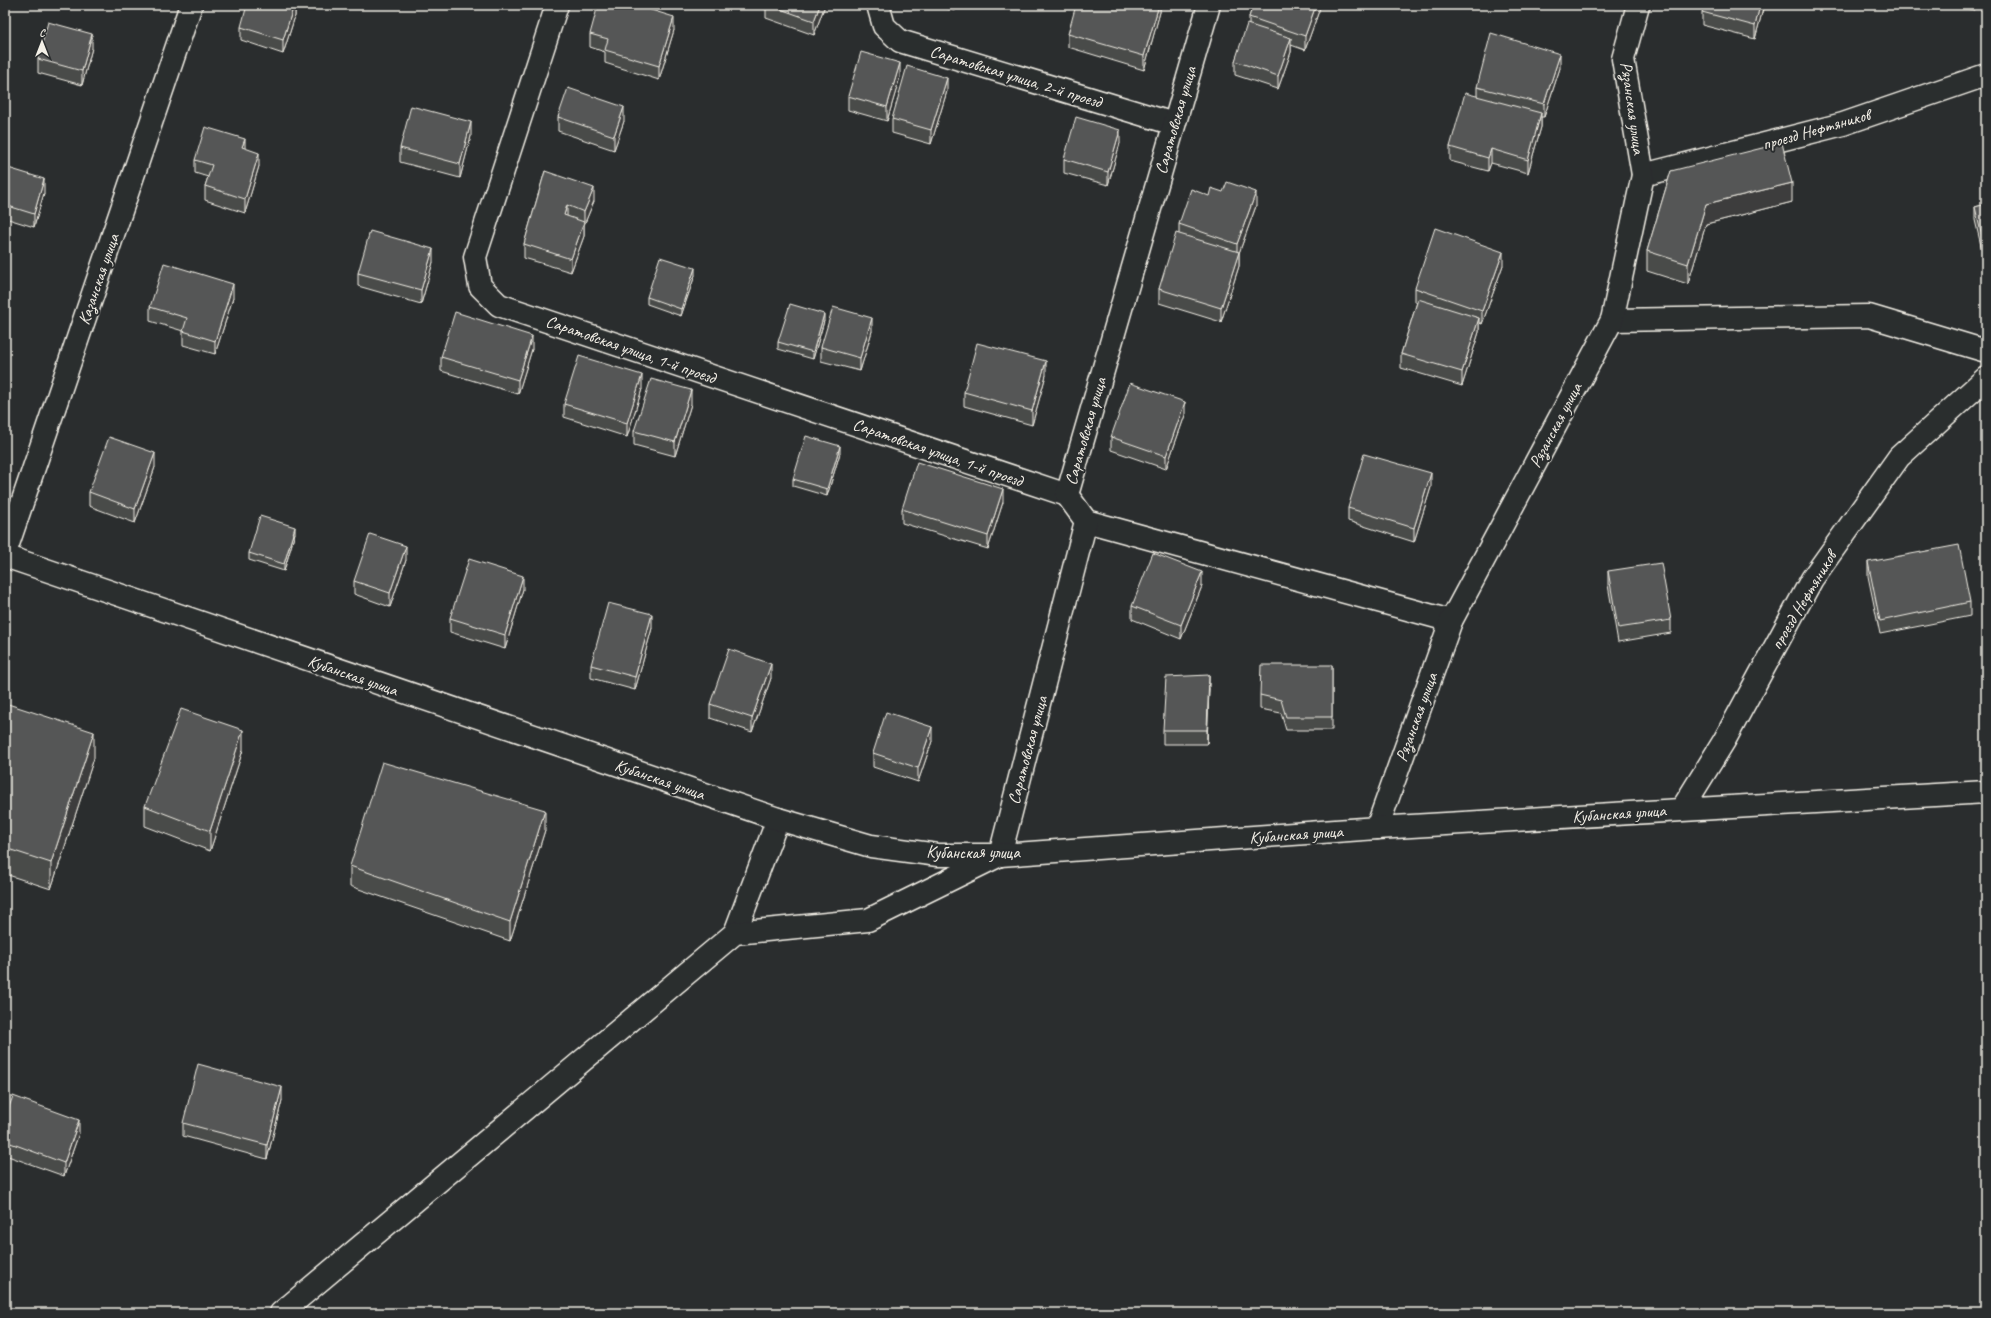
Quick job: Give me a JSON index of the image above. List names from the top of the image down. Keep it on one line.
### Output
{"streets":{"street":["Саратовская улица, 2-й проезд","Рязанская улица","Саратовская улица","проезд Нефтяников","Казанская улица","Саратовская улица, 1-й проезд","Кубанская улица"]},"crossings":[["Саратовская улица, 2-й проезд","Саратовская улица"],["Рязанская улица","проезд Нефтяников"],["Рязанская улица","Кубанская улица"],["Саратовская улица","Саратовская улица, 1-й проезд"],["Саратовская улица","Кубанская улица"],["проезд Нефтяников","Кубанская улица"],["Казанская улица","Кубанская улица"]],"north":"top"}
